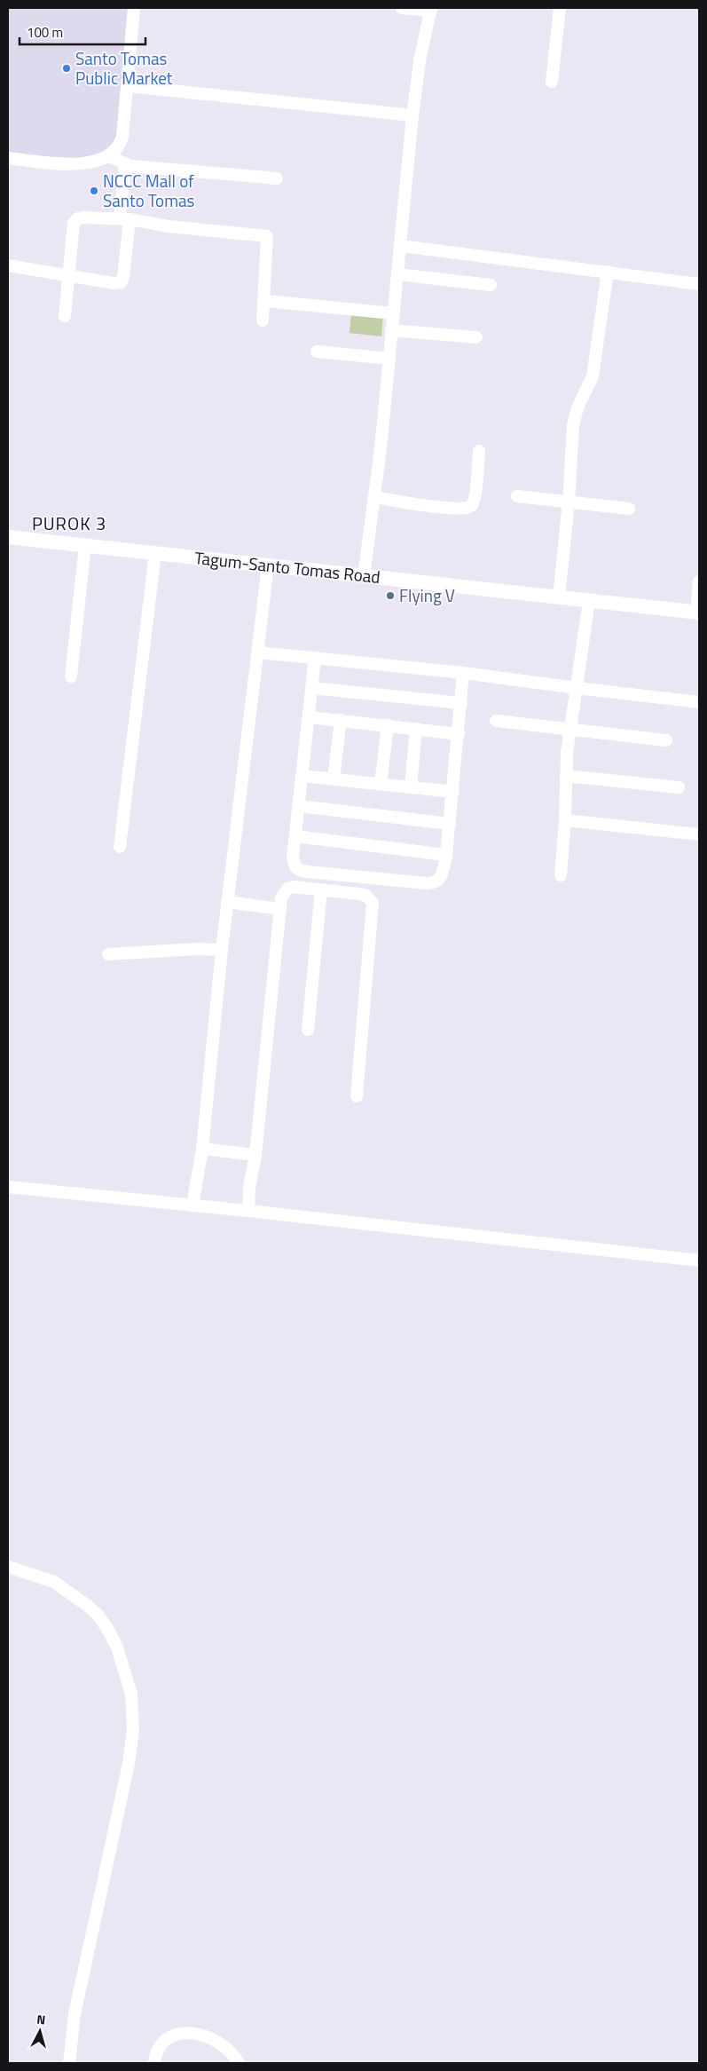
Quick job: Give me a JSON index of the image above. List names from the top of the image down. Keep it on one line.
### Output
{"streets":{"main road":["Tagum-Santo Tomas Road"]},"districts":["PUROK 3"],"places":["Santo Tomas Public Market","NCCC Mall of Santo Tomas","Flying V"],"scale_bar":"100 m","north":"top"}
